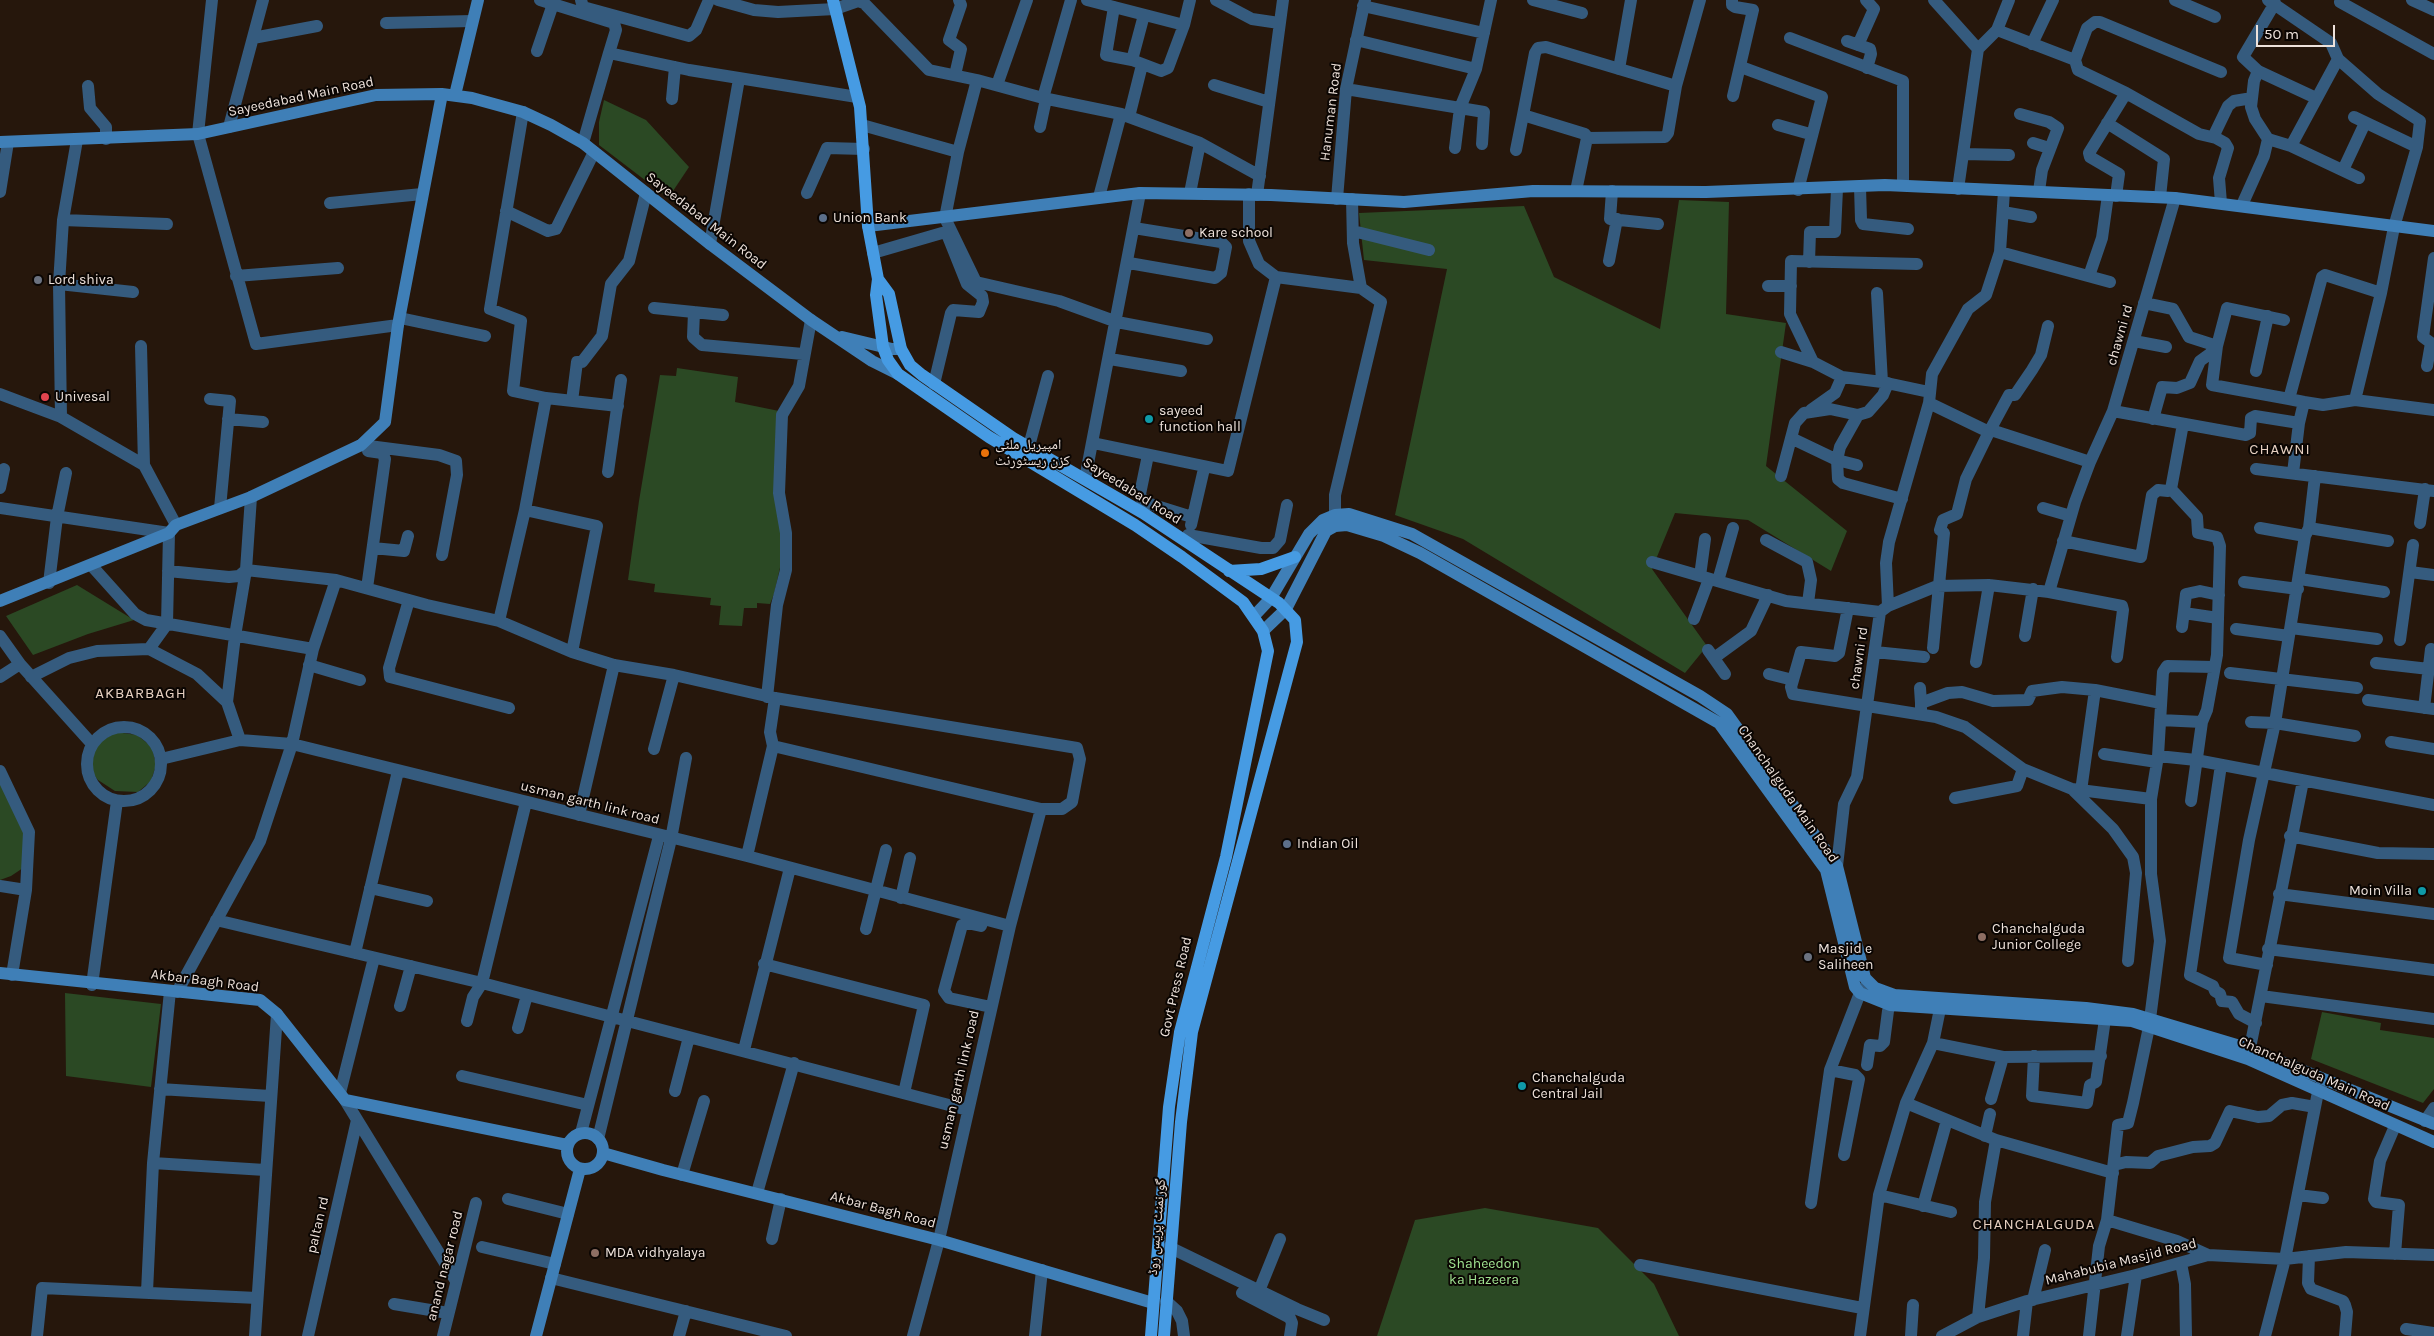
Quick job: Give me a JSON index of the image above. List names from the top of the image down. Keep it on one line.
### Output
{"streets":{"main road":["Sayeedabad Road","Govt Press Road","گورنمنٹ پریس روڈ"],"street":["Sayeedabad Main Road","Hanuman Road","chawni rd","Chanchalguda Main Road","usman garth link road","Akbar Bagh Road","paltan rd","Mahabubia Masjid Road","anand nagar road"]},"crossings":[["Sayeedabad Main Road","Sayeedabad Road"],["chawni rd","Chanchalguda Main Road"],["Sayeedabad Road","Govt Press Road"],["Sayeedabad Road","گورنمنٹ پریس روڈ"],["usman garth link road","Akbar Bagh Road"],["Akbar Bagh Road","Govt Press Road"],["Akbar Bagh Road","گورنمنٹ پریس روڈ"],["Govt Press Road","گورنمنٹ پریس روڈ"]],"districts":["CHAWNI","AKBARBAGH","CHANCHALGUDA"],"parks":["Shaheedon ka Hazeera"],"places":["Union Bank","Kare school","Lord shiva","Univesal","sayeed function hall","امپیریل ملٹی کزن ریسٹورنٹ","Indian Oil","Moin Villa","Chanchalguda Junior College","Masjid e Saliheen","Chanchalguda Central Jail","MDA vidhyalaya"],"scale_bar":"50 m"}
